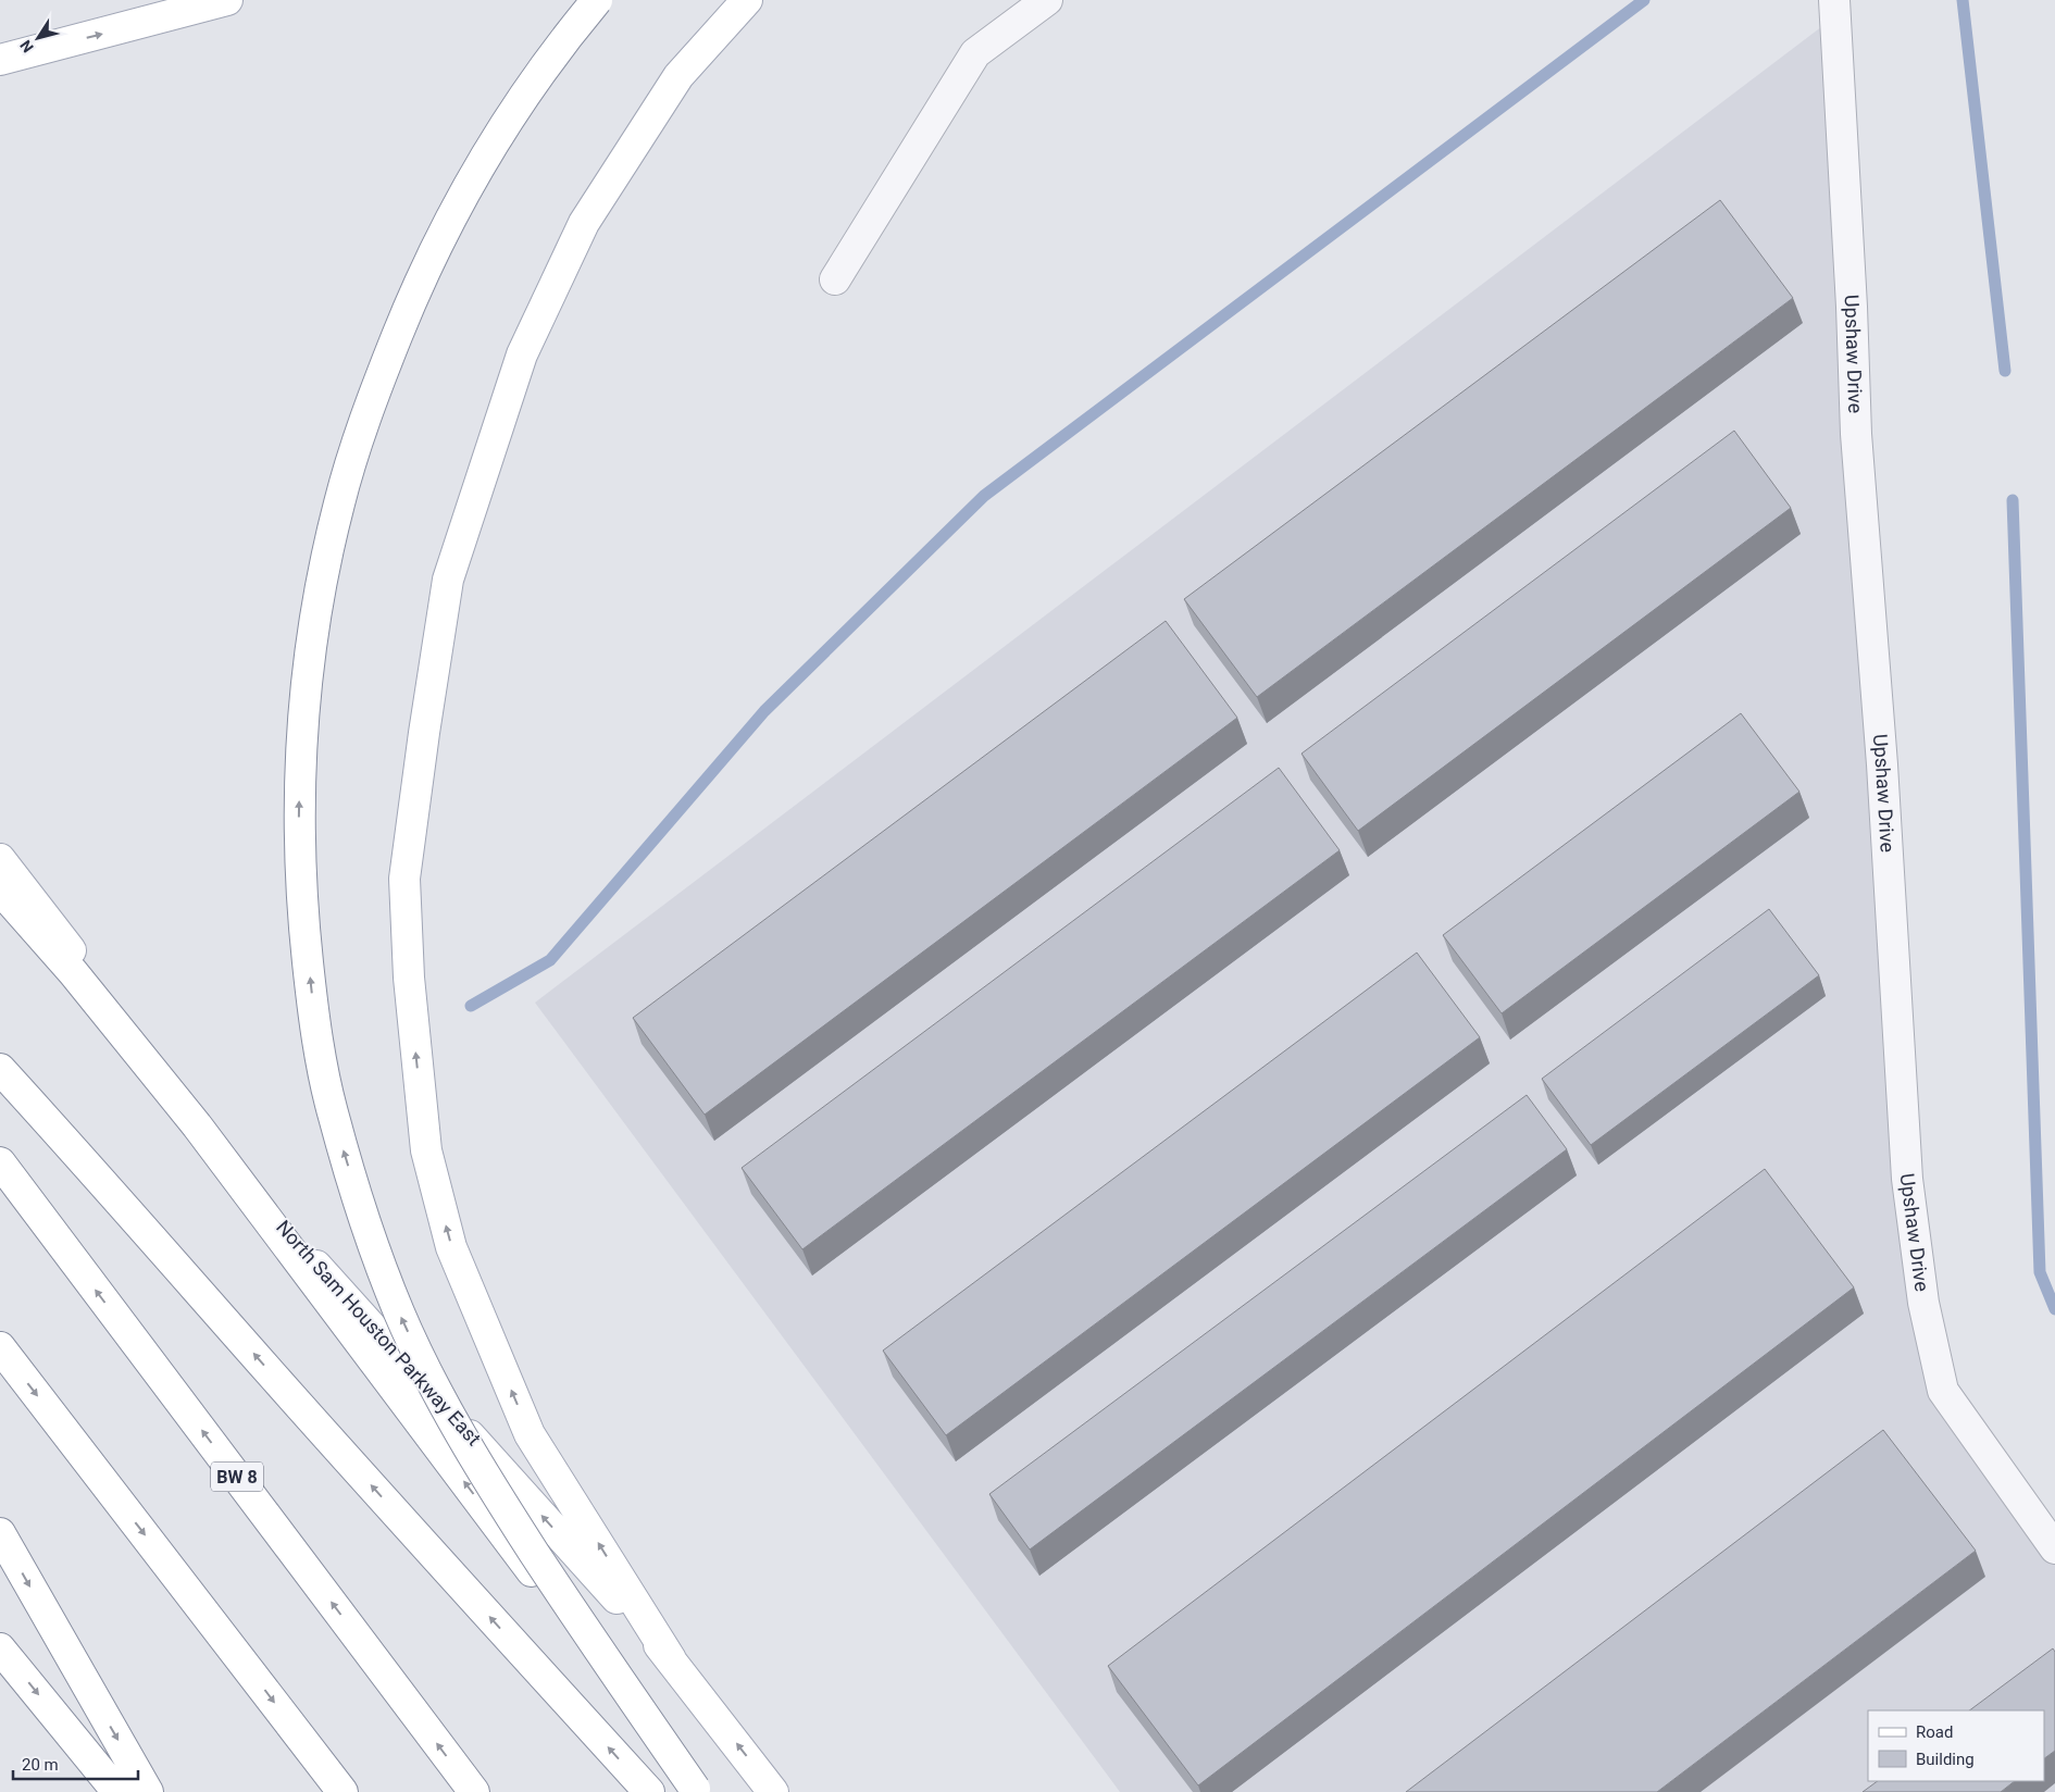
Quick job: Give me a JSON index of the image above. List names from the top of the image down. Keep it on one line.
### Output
{"streets":{"main road":["North Sam Houston Parkway East","BW 8"],"street":["Upshaw Drive"]},"legend":["Road","Building"],"scale_bar":"20 m","north":"bottom left"}
